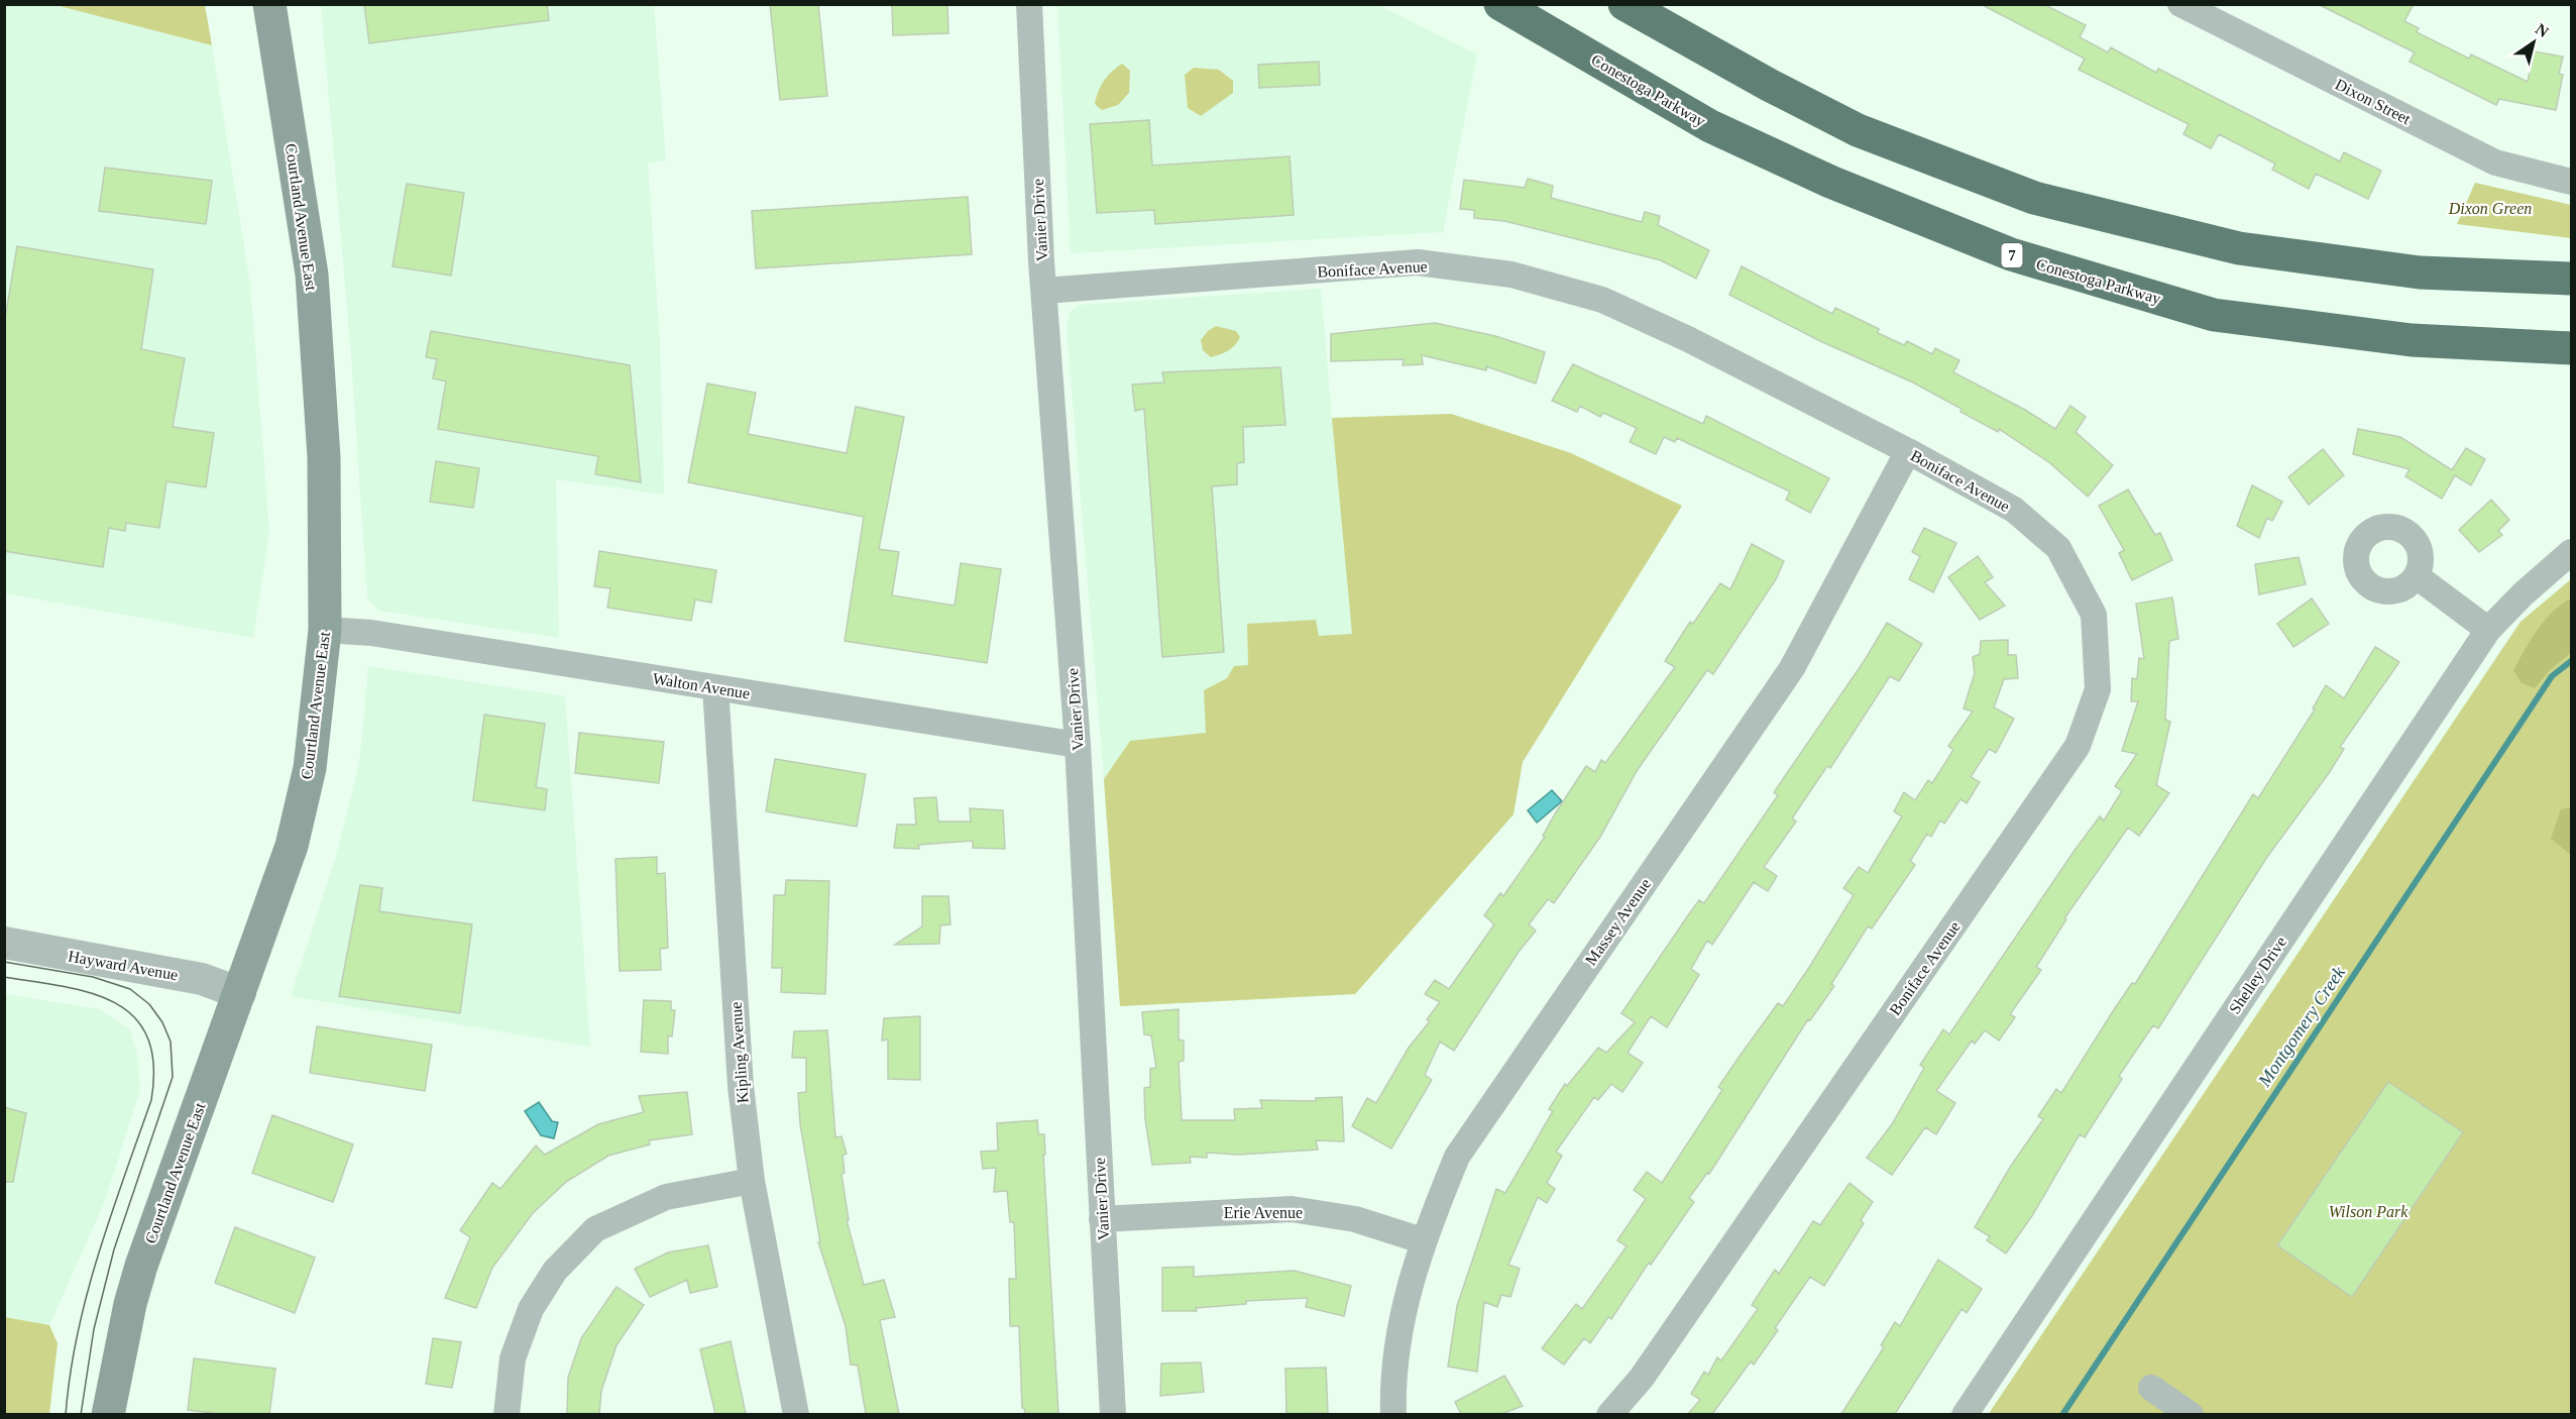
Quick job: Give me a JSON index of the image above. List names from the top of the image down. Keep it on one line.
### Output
{"streets":{"highway":["Conestoga Parkway","7"],"main road":["Courtland Avenue East"],"street":["Dixon Street","Vanier Drive","Boniface Avenue","Walton Avenue","Massey Avenue","Hayward Avenue","Shelley Drive","Kipling Avenue","Erie Avenue"]},"crossings":[["Courtland Avenue East","Walton Avenue"],["Courtland Avenue East","Hayward Avenue"],["Vanier Drive","Boniface Avenue"],["Vanier Drive","Walton Avenue"],["Vanier Drive","Erie Avenue"],["Boniface Avenue","Massey Avenue"],["Walton Avenue","Kipling Avenue"],["Massey Avenue","Erie Avenue"]],"water":["Montgomery Creek"],"parks":["Dixon Green","Wilson Park"],"north":"top right"}
